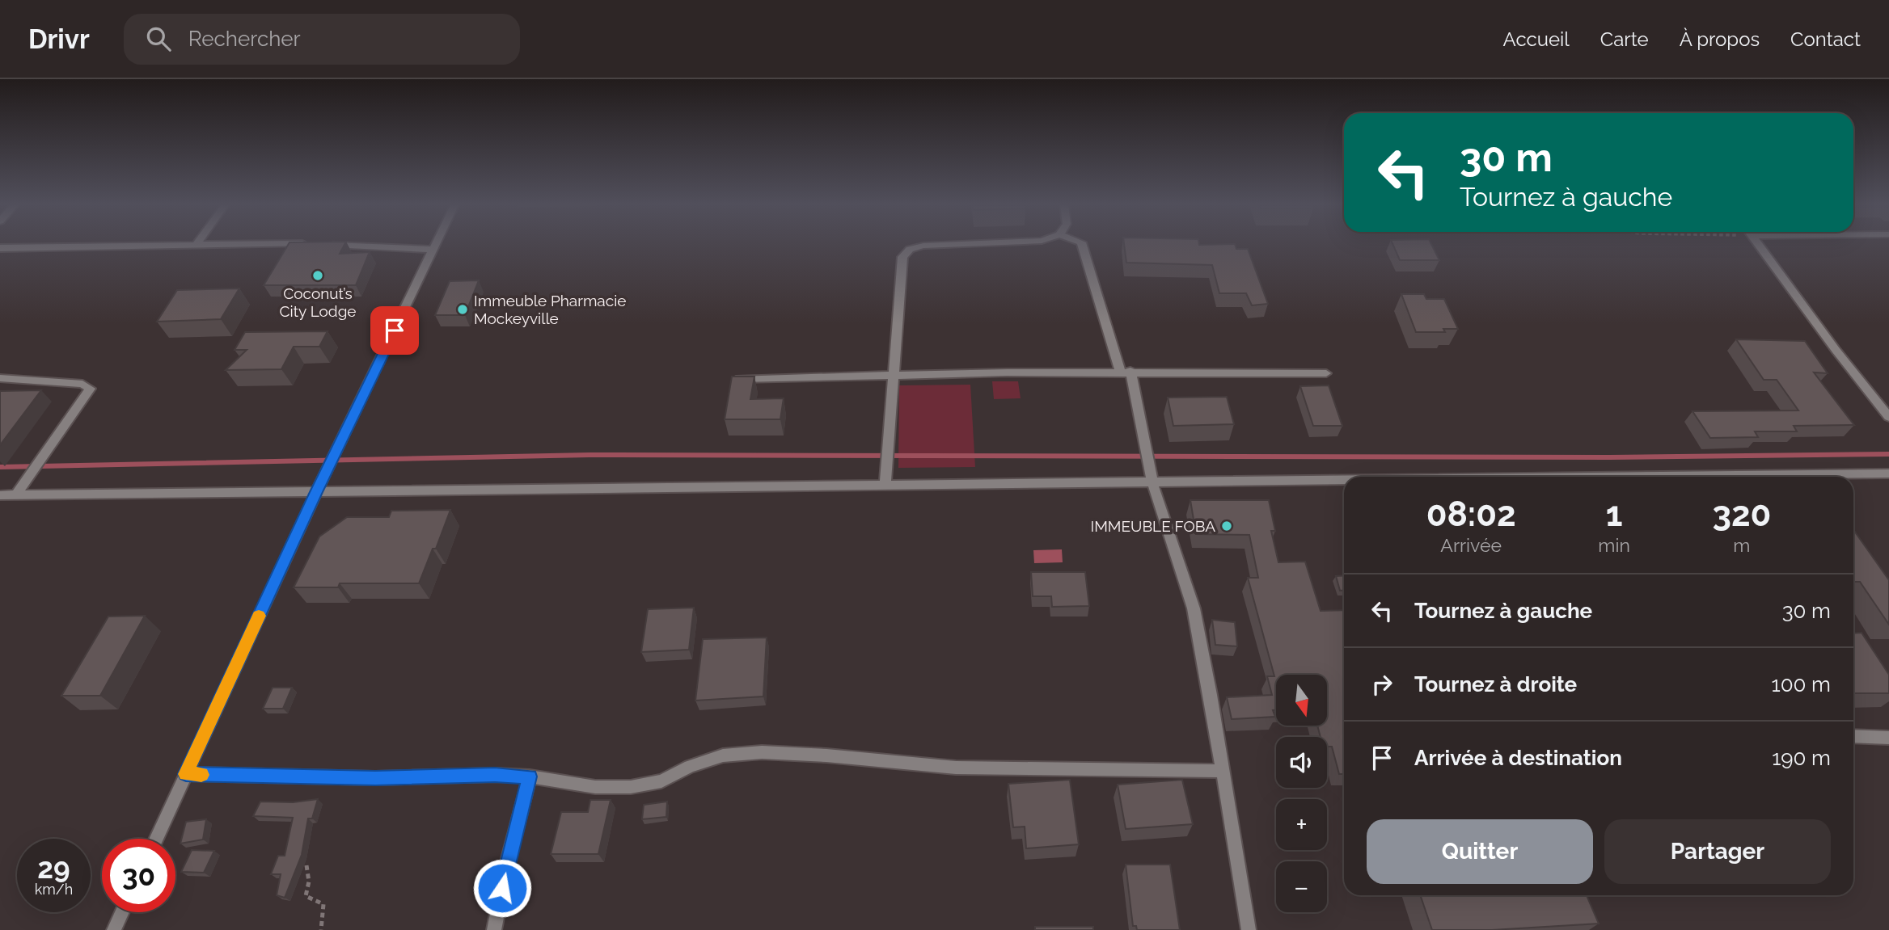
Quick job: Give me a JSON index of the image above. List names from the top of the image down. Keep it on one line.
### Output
{"places":["Coconut’s City Lodge","Immeuble Pharmacie Mockeyville","IMMEUBLE FOBA"],"north":"bottom","page":{"header":"Drivr","search":"Rechercher","nav":["Accueil","Carte","À propos","Contact"],"turn":["30 m","Tournez à gauche"],"eta":["08:02","Arrivée","1","min","320","m"],"list":[{"name":"Tournez à gauche","value":"30 m"},{"name":"Tournez à droite","value":"100 m"},{"name":"Arrivée à destination","value":"190 m"}],"map_buttons":["+","−"],"buttons":["Quitter","Partager"],"speed":"29 km/h","limit":"30"}}
